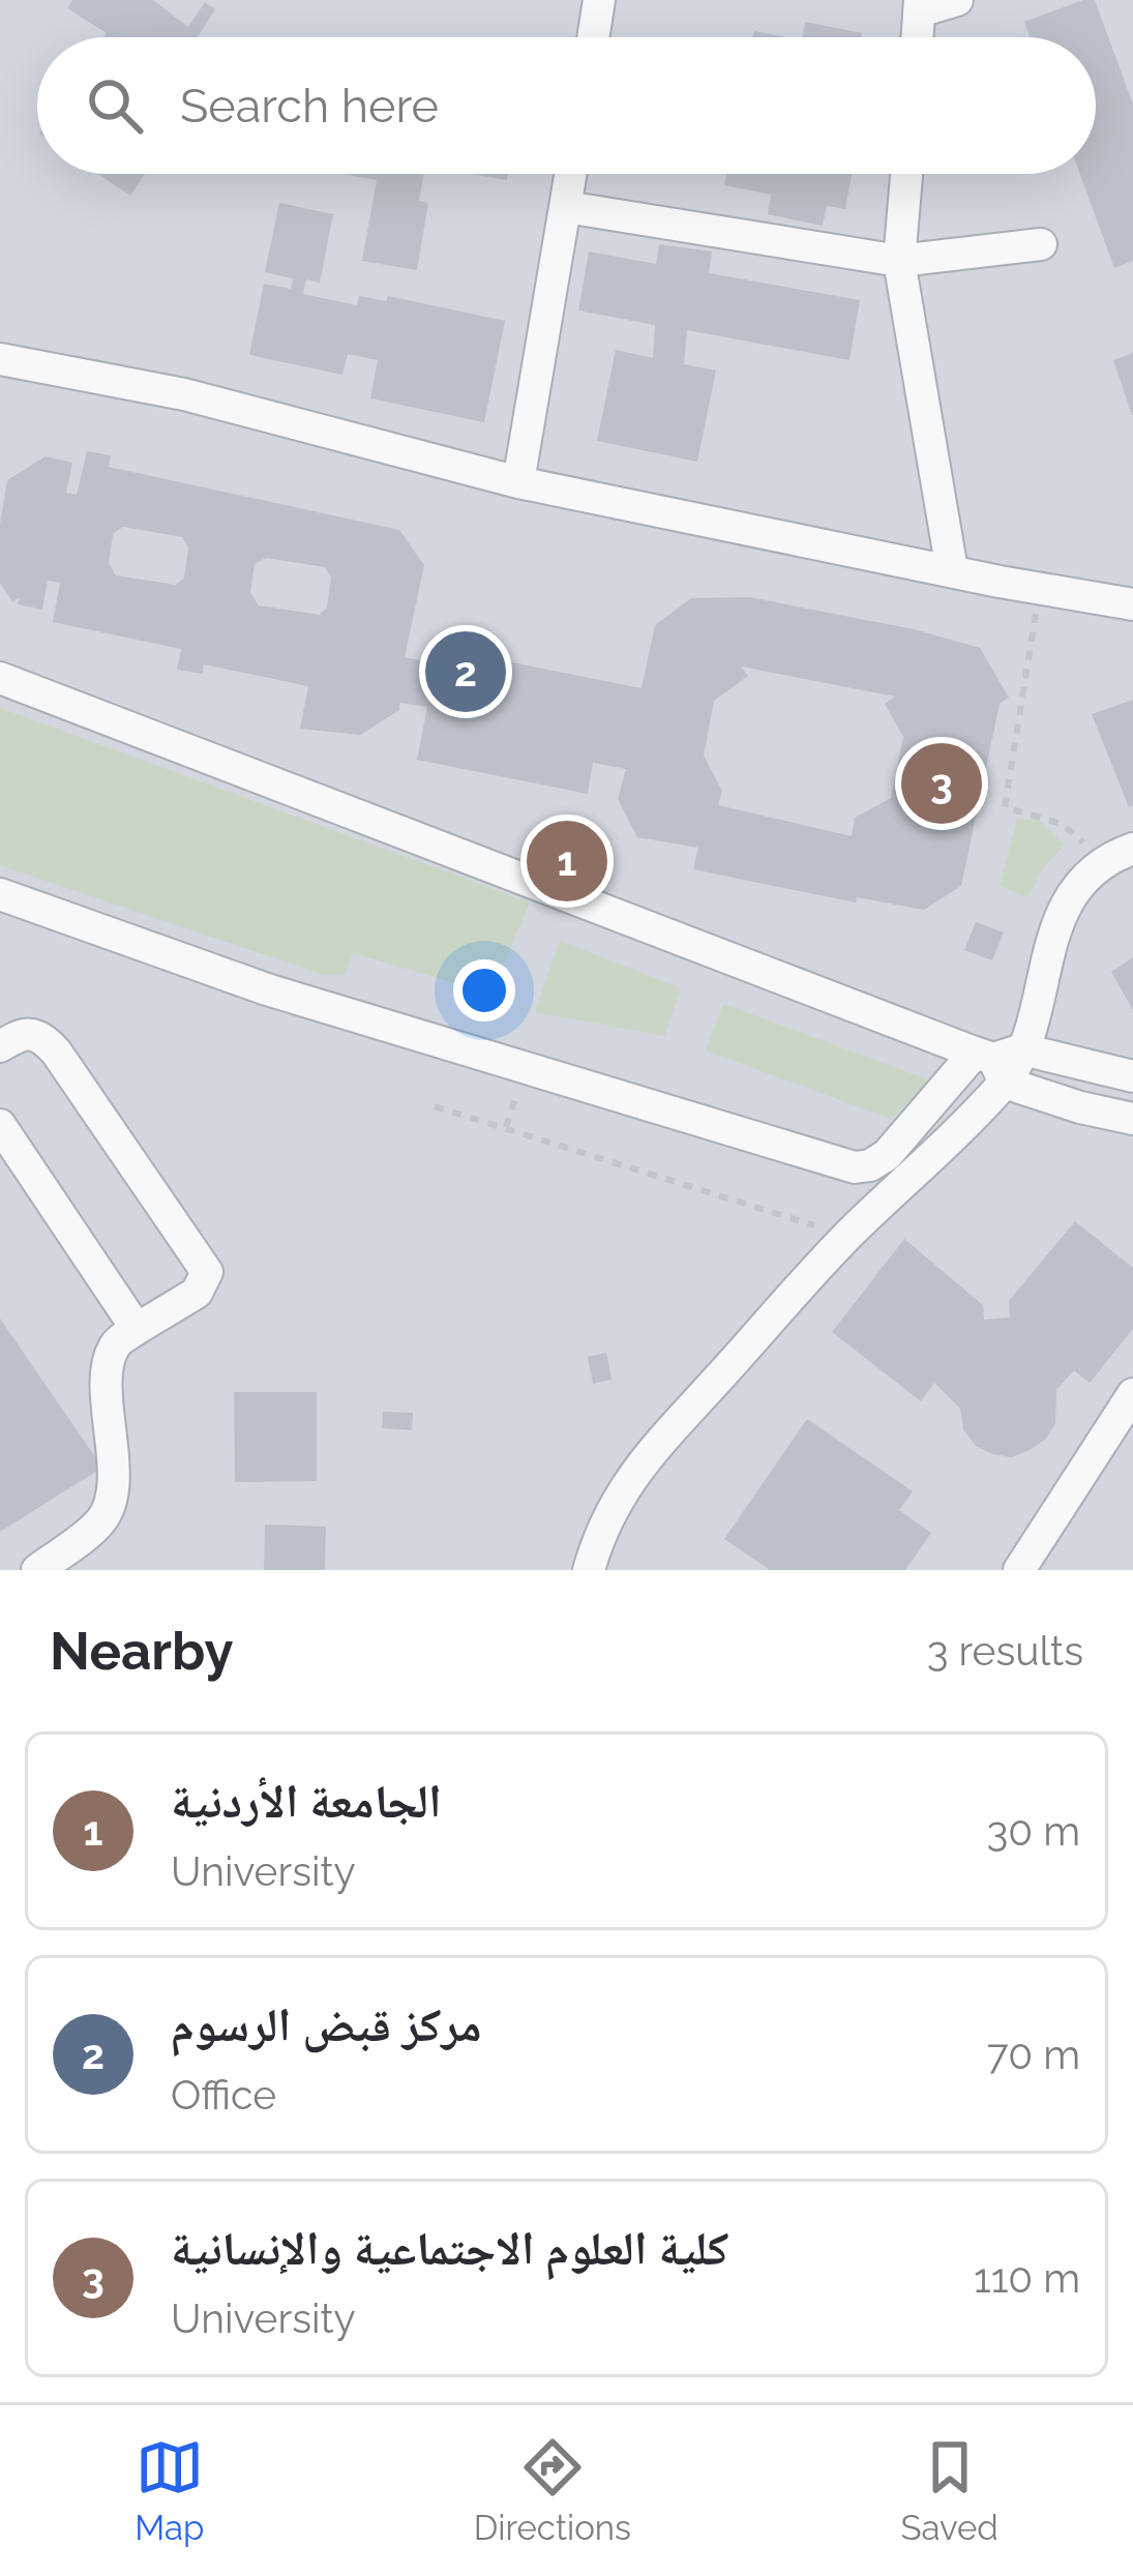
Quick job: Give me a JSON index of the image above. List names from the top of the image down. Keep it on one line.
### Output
{"page":{"search":"Search here","pins":["2","3","1"],"heading":["Nearby","3 results"],"list":[{"mark":"1","name":"الجامعة الأردنية","note":"University","value":"30 m"},{"mark":"2","name":"مركز قبض الرسوم","note":"Office","value":"70 m"},{"mark":"3","name":"كلية العلوم الاجتماعية والإنسانية","note":"University","value":"110 m"}],"nav":["Map","Directions","Saved"]}}
